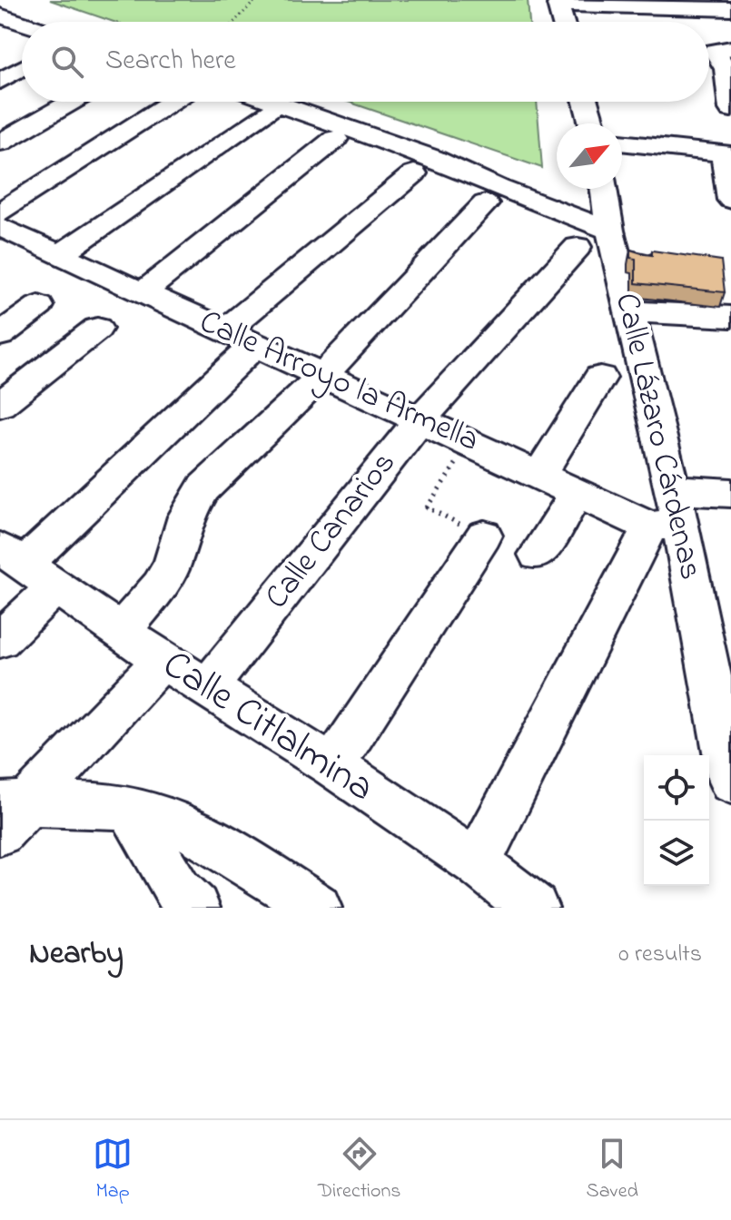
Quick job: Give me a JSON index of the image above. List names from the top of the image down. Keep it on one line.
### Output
{"streets":{"street":["Calle Arroyo la Armella","Calle Lázaro Cárdenas","Calle Canarios","Calle Citlalmina"]},"crossings":[["Calle Arroyo la Armella","Calle Lázaro Cárdenas"],["Calle Arroyo la Armella","Calle Canarios"],["Calle Canarios","Calle Citlalmina"]],"north":"top right","page":{"search":"Search here","heading":["Nearby","0 results"],"nav":["Map","Directions","Saved"]}}
